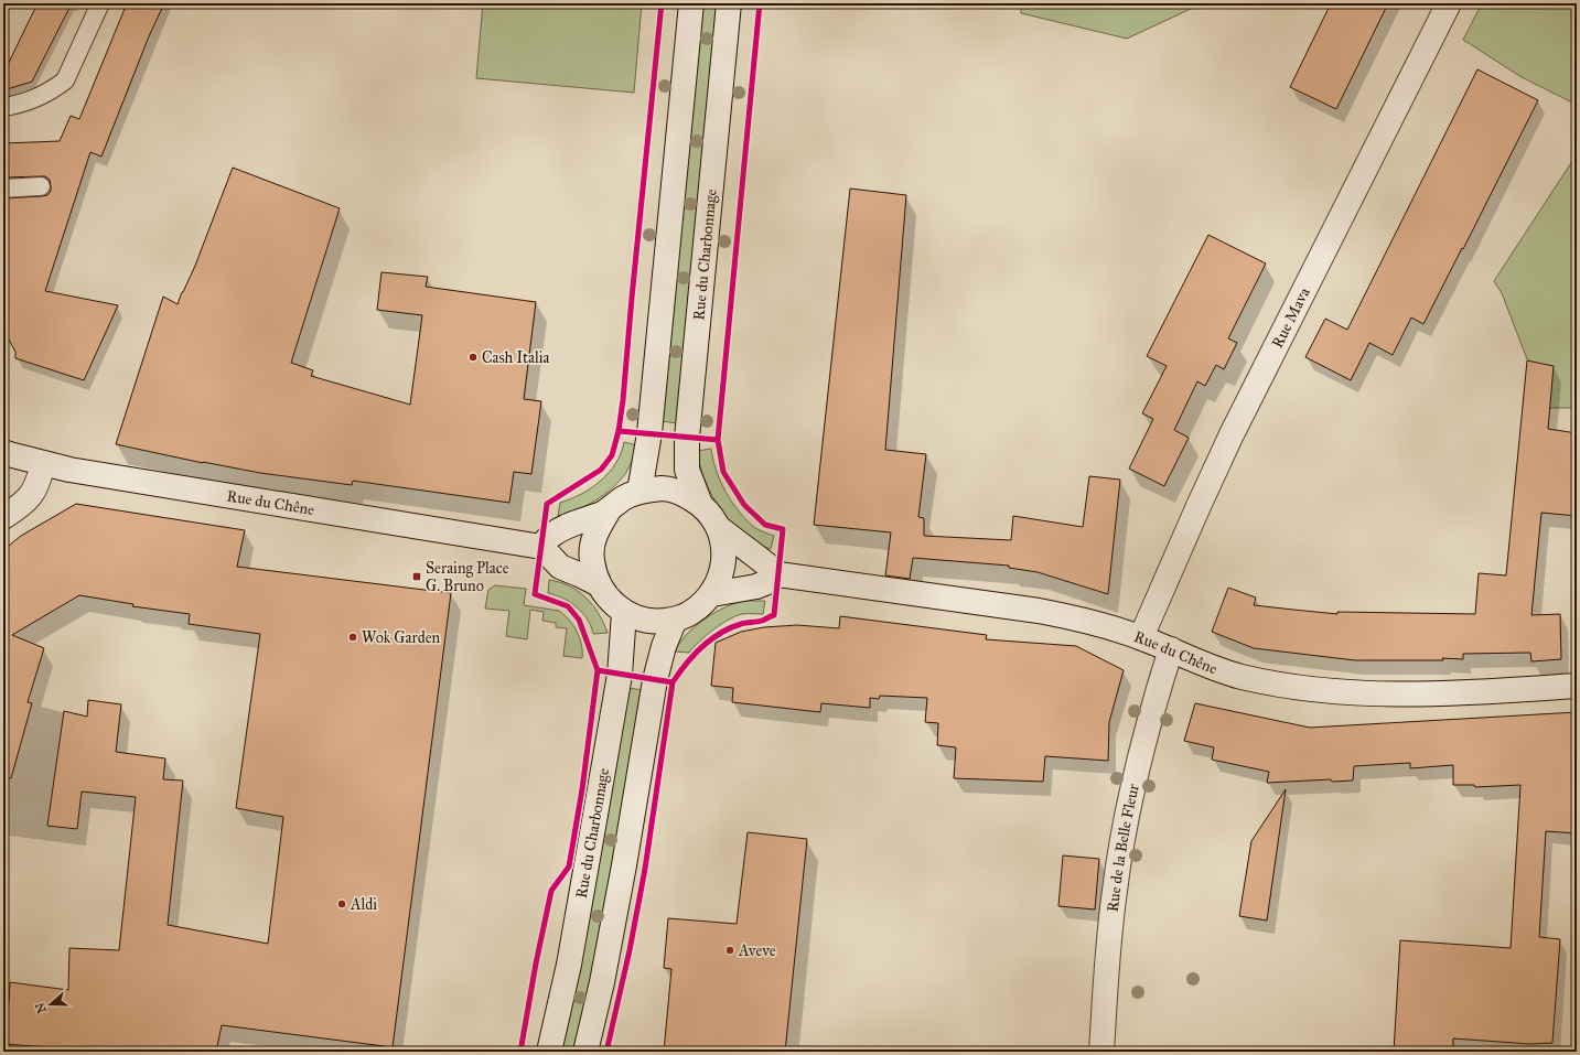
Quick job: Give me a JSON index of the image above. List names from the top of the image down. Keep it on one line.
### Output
{"streets":{"main road":["Rue du Charbonnage","Rue Mava","Rue du Chêne","Rue de la Belle Fleur"]},"crossings":[["Rue Mava","Rue du Chêne"],["Rue du Chêne","Rue de la Belle Fleur"]],"places":{"other":["Cash Italia","Wok Garden","Aldi","Aveve"],"transit":["Seraing Place G. Bruno"]},"north":"left"}
